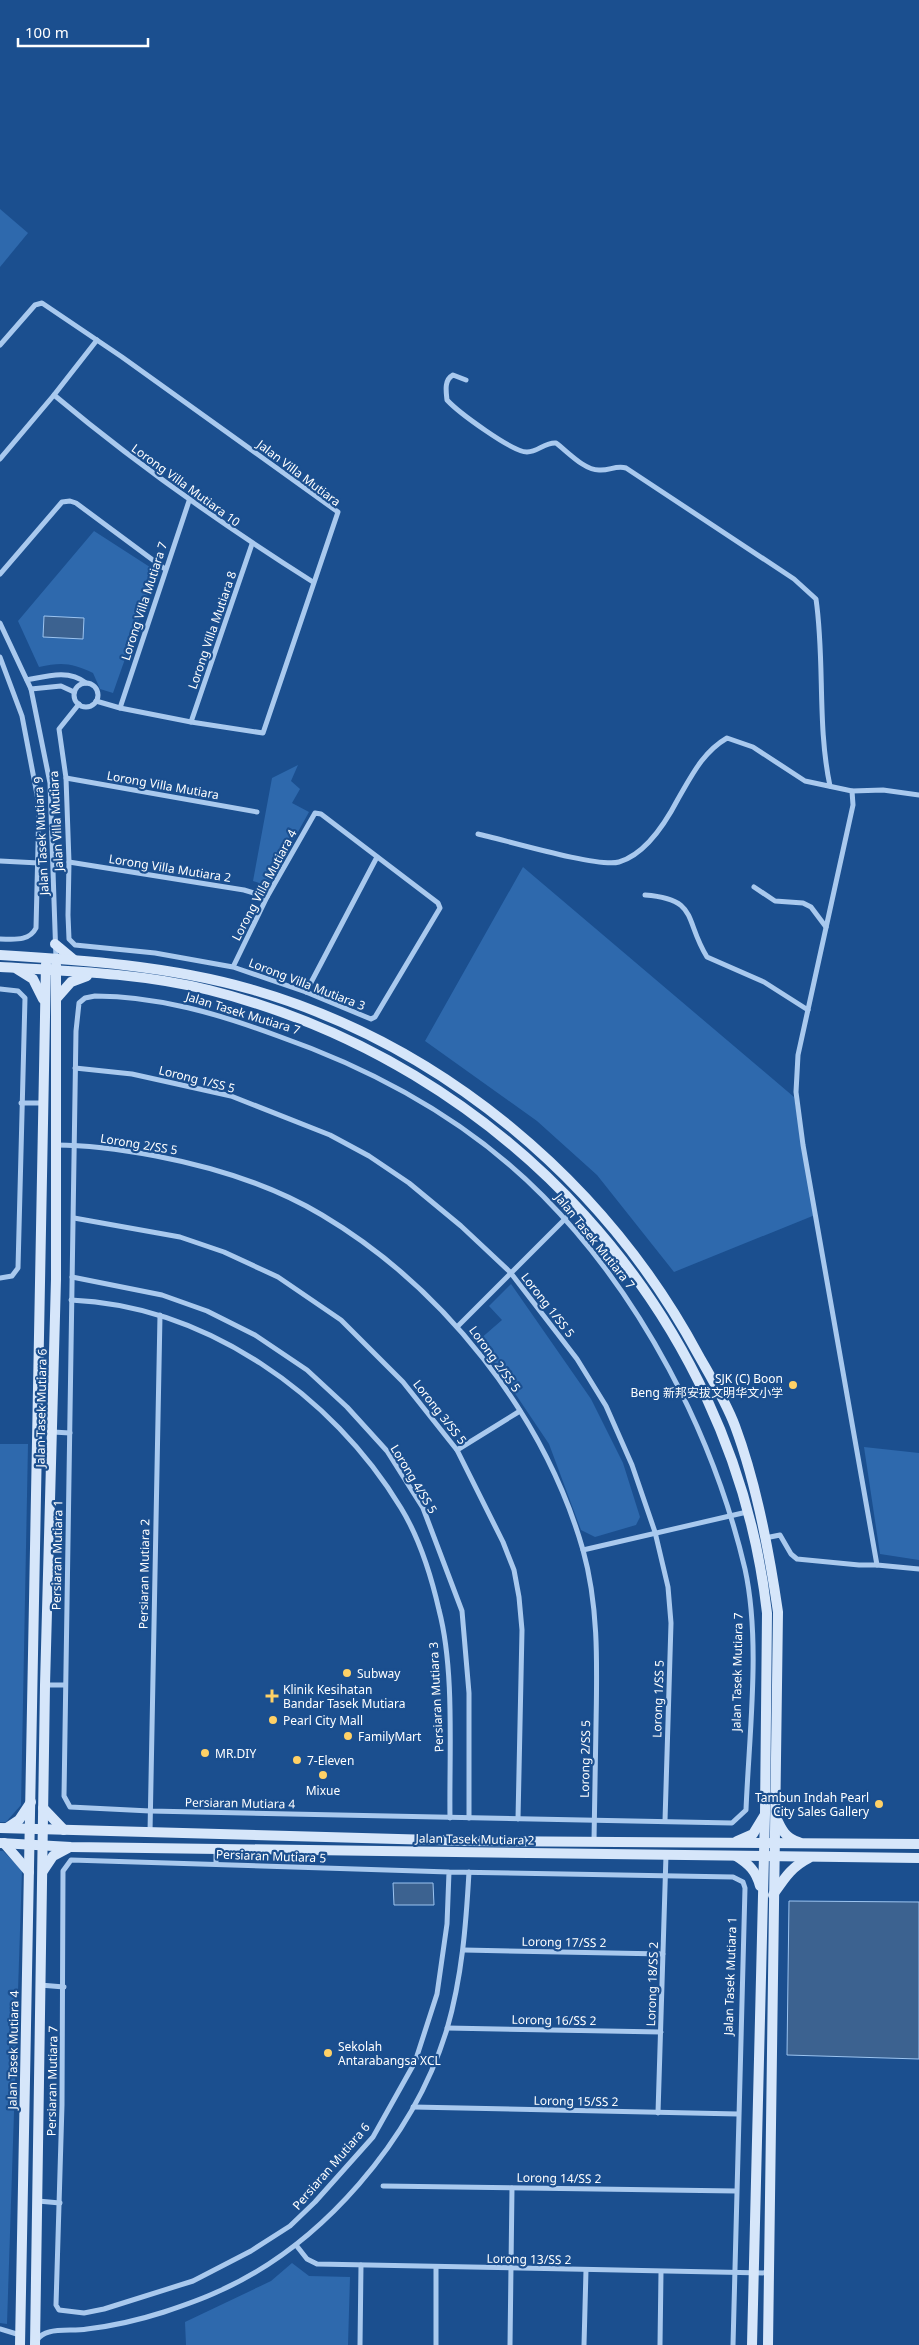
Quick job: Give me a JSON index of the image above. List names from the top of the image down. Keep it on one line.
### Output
{"streets":{"street":["Jalan Villa Mutiara","Lorong Villa Mutiara 10","Lorong Villa Mutiara 7","Lorong Villa Mutiara 8","Lorong Villa Mutiara","Jalan Tasek Mutiara 9","Lorong Villa Mutiara 2","Lorong Villa Mutiara 4","Lorong Villa Mutiara 3","Jalan Tasek Mutiara 7","Lorong 1/SS 5","Lorong 2/SS 5","Jalan Tasek Mutiara 6","Lorong 3/SS 5","Lorong 4/SS 5","Persiaran Mutiara 1","Persiaran Mutiara 2","Persiaran Mutiara 3","Persiaran Mutiara 4","Jalan Tasek Mutiara 2","Persiaran Mutiara 5","Lorong 17/SS 2","Jalan Tasek Mutiara 1","Lorong 18/SS 2","Lorong 16/SS 2","Jalan Tasek Mutiara 4","Persiaran Mutiara 7","Lorong 15/SS 2","Persiaran Mutiara 6","Lorong 14/SS 2","Lorong 13/SS 2"]},"crossings":[["Jalan Villa Mutiara","Lorong Villa Mutiara 10"],["Jalan Villa Mutiara","Lorong Villa Mutiara 7"],["Jalan Villa Mutiara","Lorong Villa Mutiara 8"],["Jalan Villa Mutiara","Lorong Villa Mutiara"],["Jalan Villa Mutiara","Lorong Villa Mutiara 2"],["Jalan Villa Mutiara","Lorong Villa Mutiara 3"],["Lorong Villa Mutiara 10","Lorong Villa Mutiara 7"],["Lorong Villa Mutiara 10","Lorong Villa Mutiara 8"],["Jalan Tasek Mutiara 9","Jalan Tasek Mutiara 7"],["Jalan Tasek Mutiara 9","Jalan Tasek Mutiara 6"],["Lorong Villa Mutiara 2","Lorong Villa Mutiara 4"],["Lorong Villa Mutiara 4","Lorong Villa Mutiara 3"],["Jalan Tasek Mutiara 7","Lorong 1/SS 5"],["Jalan Tasek Mutiara 7","Lorong 2/SS 5"],["Jalan Tasek Mutiara 7","Jalan Tasek Mutiara 6"],["Jalan Tasek Mutiara 7","Lorong 3/SS 5"],["Jalan Tasek Mutiara 7","Lorong 4/SS 5"],["Jalan Tasek Mutiara 7","Persiaran Mutiara 1"],["Jalan Tasek Mutiara 7","Persiaran Mutiara 3"],["Jalan Tasek Mutiara 7","Persiaran Mutiara 4"],["Jalan Tasek Mutiara 7","Jalan Tasek Mutiara 2"],["Lorong 2/SS 5","Jalan Tasek Mutiara 6"],["Lorong 2/SS 5","Jalan Tasek Mutiara 2"],["Jalan Tasek Mutiara 6","Jalan Tasek Mutiara 2"],["Jalan Tasek Mutiara 6","Jalan Tasek Mutiara 4"],["Lorong 4/SS 5","Persiaran Mutiara 4"],["Persiaran Mutiara 1","Persiaran Mutiara 3"],["Persiaran Mutiara 1","Persiaran Mutiara 4"],["Persiaran Mutiara 2","Persiaran Mutiara 3"],["Persiaran Mutiara 2","Persiaran Mutiara 4"],["Persiaran Mutiara 2","Jalan Tasek Mutiara 2"],["Persiaran Mutiara 3","Persiaran Mutiara 4"],["Jalan Tasek Mutiara 2","Lorong 18/SS 2"],["Jalan Tasek Mutiara 2","Jalan Tasek Mutiara 4"],["Persiaran Mutiara 5","Jalan Tasek Mutiara 1"],["Persiaran Mutiara 5","Persiaran Mutiara 7"],["Persiaran Mutiara 5","Persiaran Mutiara 6"],["Lorong 17/SS 2","Lorong 18/SS 2"],["Jalan Tasek Mutiara 1","Lorong 18/SS 2"],["Jalan Tasek Mutiara 1","Lorong 15/SS 2"],["Jalan Tasek Mutiara 1","Lorong 14/SS 2"],["Jalan Tasek Mutiara 1","Lorong 13/SS 2"],["Lorong 18/SS 2","Lorong 16/SS 2"],["Lorong 18/SS 2","Lorong 15/SS 2"],["Persiaran Mutiara 7","Persiaran Mutiara 6"]],"places":{"other":["SJK (C) Boon Beng 新邦安拔文明华文小学","Subway","Pearl City Mall","FamilyMart","MR.DIY","7-Eleven","Mixue","Tambun Indah Pearl City Sales Gallery","Sekolah Antarabangsa XCL"],"health":["Klinik Kesihatan Bandar Tasek Mutiara"]},"scale_bar":"100 m"}
